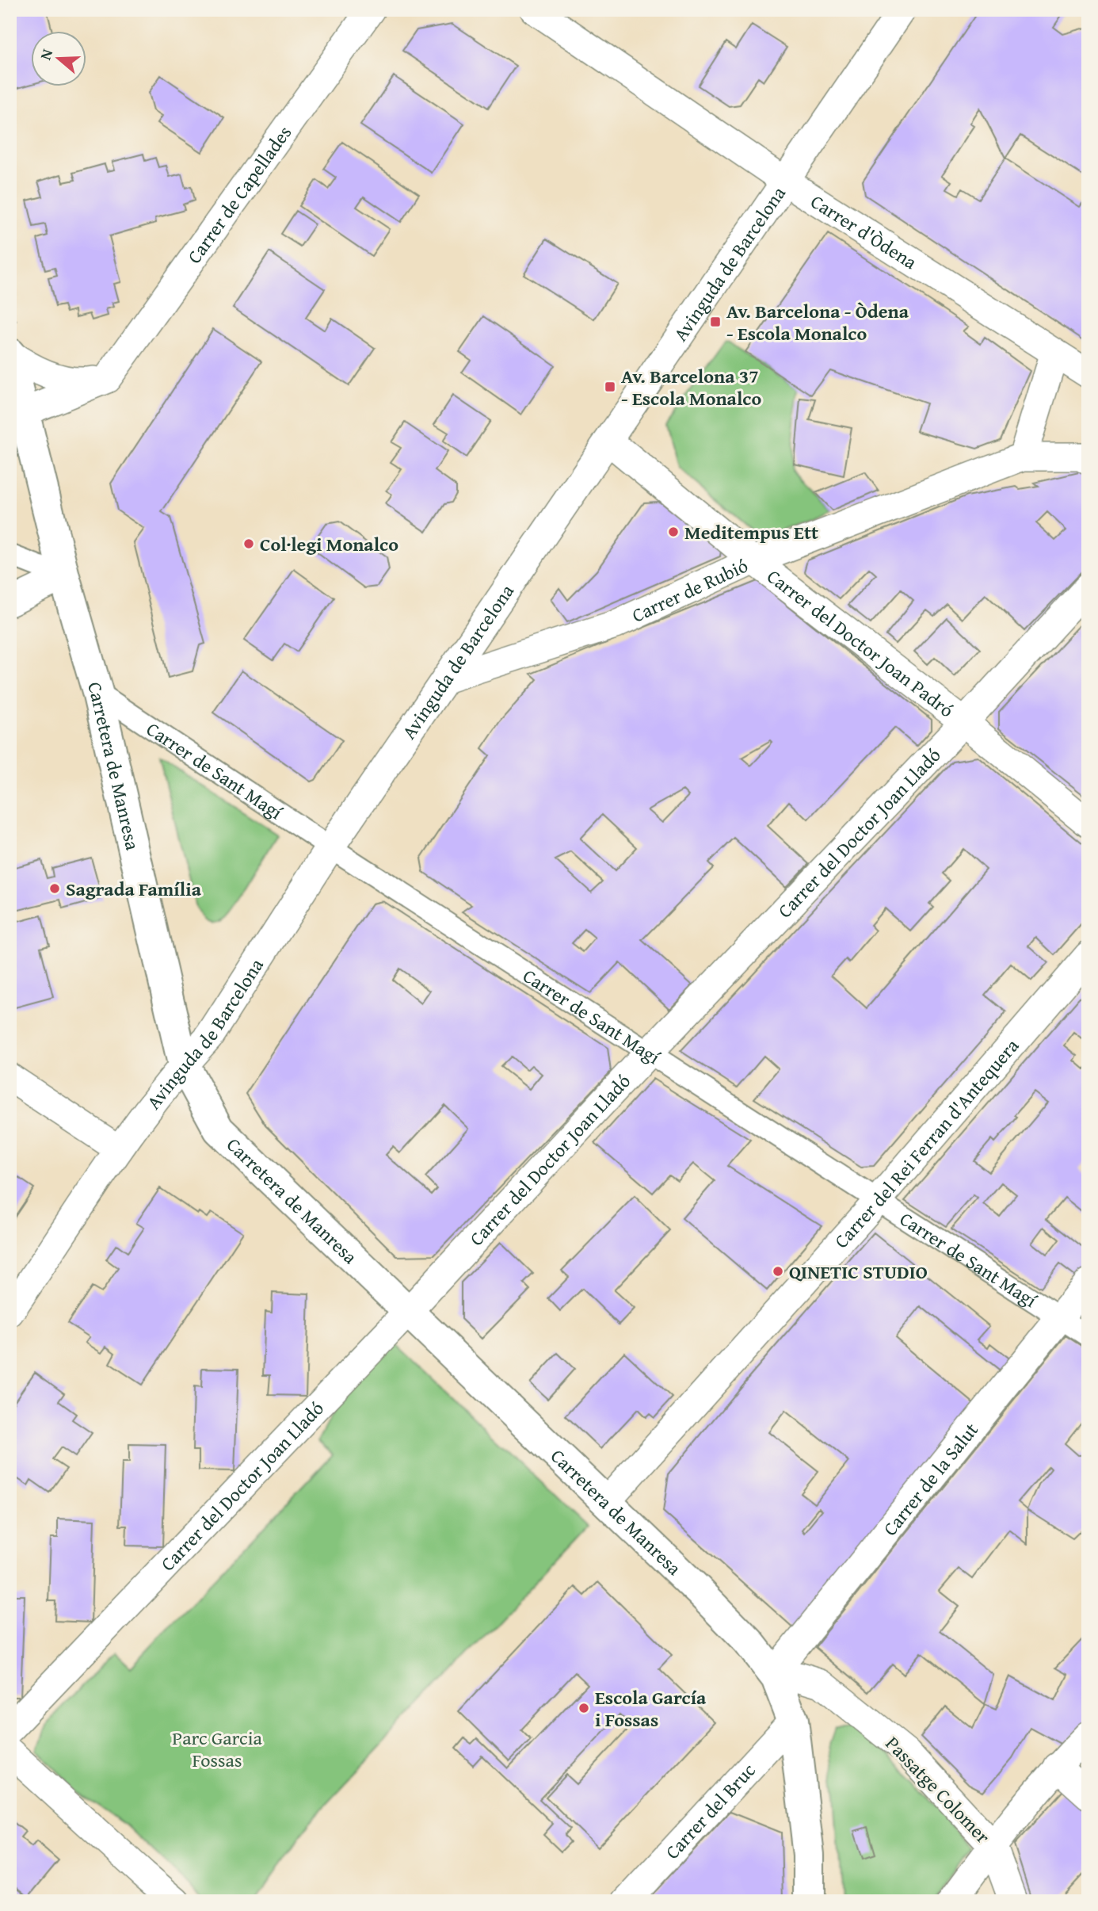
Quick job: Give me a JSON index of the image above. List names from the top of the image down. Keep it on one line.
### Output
{"streets":{"street":["Carrer de Capellades","Carrer d'Òdena","Avinguda de Barcelona","Carrer de Rubió","Carrer del Doctor Joan Padró","Carretera de Manresa","Carrer de Sant Magí","Carrer del Doctor Joan Lladó","Carrer del Rei Ferran d'Antequera","Carrer de la Salut","Passatge Colomer","Carrer del Bruc"]},"crossings":[["Carrer d'Òdena","Avinguda de Barcelona"],["Avinguda de Barcelona","Carrer de Rubió"],["Avinguda de Barcelona","Carrer del Doctor Joan Padró"],["Avinguda de Barcelona","Carretera de Manresa"],["Avinguda de Barcelona","Carrer de Sant Magí"],["Carrer de Rubió","Carrer del Doctor Joan Padró"],["Carrer del Doctor Joan Padró","Carrer del Doctor Joan Lladó"],["Carretera de Manresa","Carrer de Sant Magí"],["Carretera de Manresa","Carrer del Doctor Joan Lladó"],["Carretera de Manresa","Carrer del Rei Ferran d'Antequera"],["Carretera de Manresa","Carrer de la Salut"],["Carretera de Manresa","Passatge Colomer"],["Carretera de Manresa","Carrer del Bruc"],["Carrer de Sant Magí","Carrer del Doctor Joan Lladó"],["Carrer de Sant Magí","Carrer del Rei Ferran d'Antequera"],["Carrer de Sant Magí","Carrer de la Salut"],["Carrer de la Salut","Passatge Colomer"]],"parks":["Parc Garcia Fossas"],"places":{"transit":["Av. Barcelona - Òdena - Escola Monalco","Av. Barcelona 37 - Escola Monalco"],"other":["Meditempus Ett","Col·legi Monalco","Sagrada Família","QINETIC STUDIO","Escola García i Fossas"]},"north":"left"}
